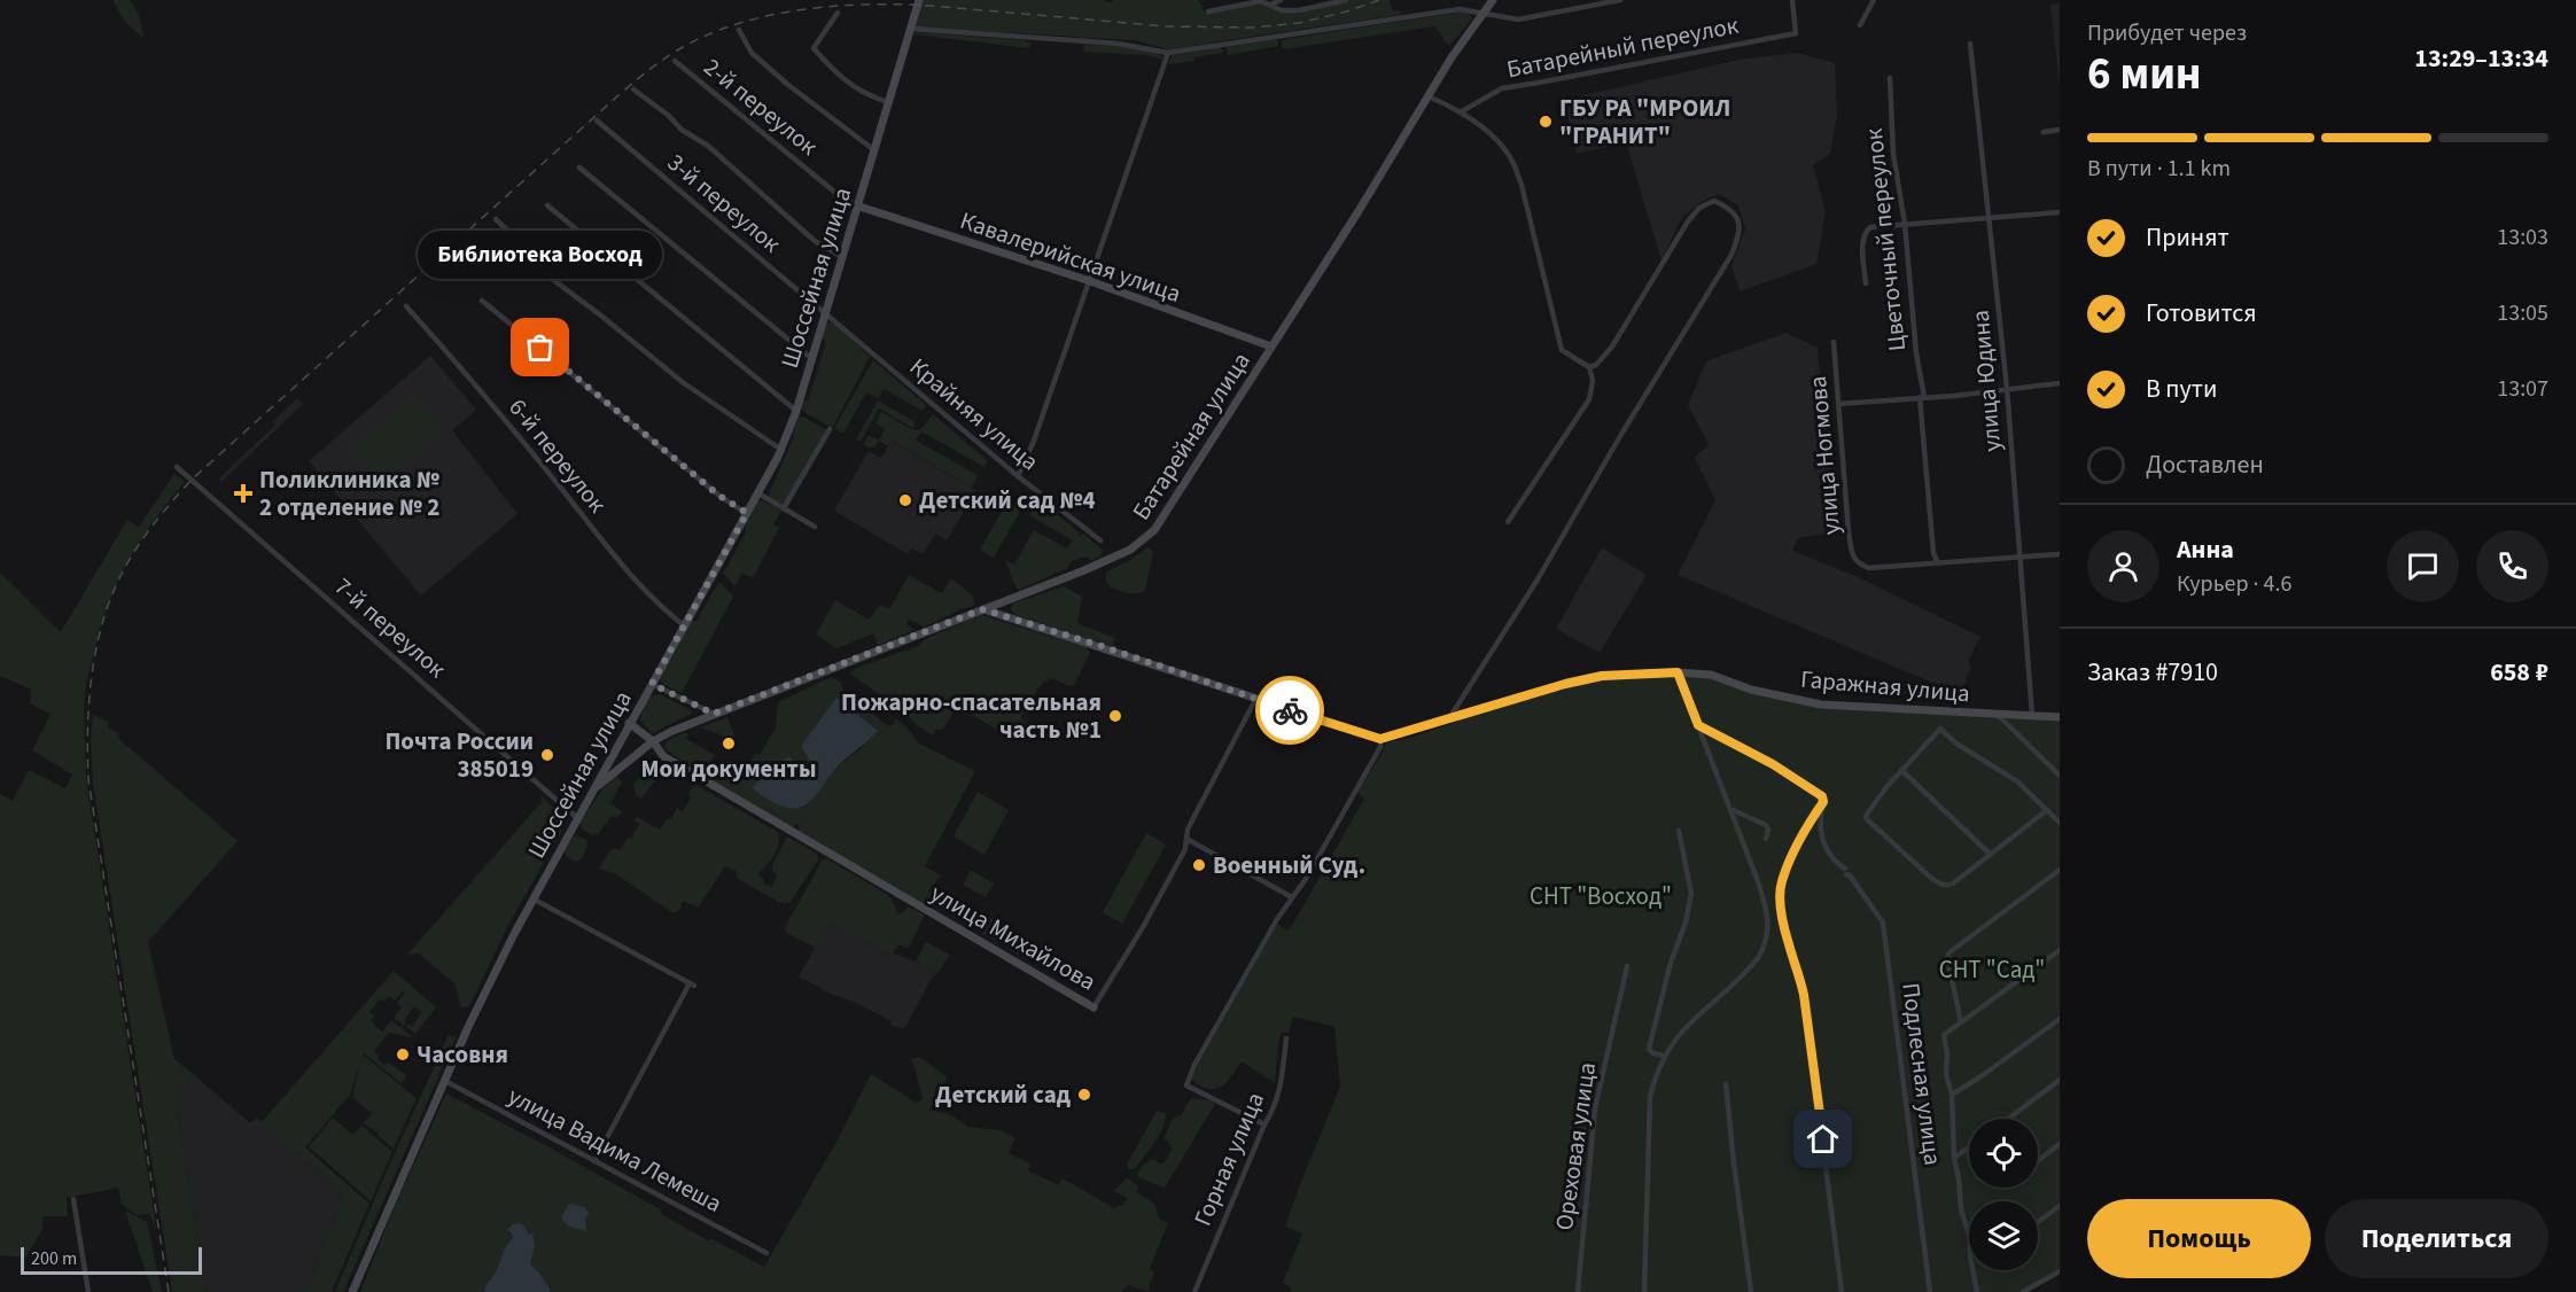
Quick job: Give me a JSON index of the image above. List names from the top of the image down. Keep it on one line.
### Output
{"streets":{"main road":["Кавалерийская улица","Шоссейная улица","Батарейная улица","Гаражная улица","улица Михайлова"],"street":["Батарейный переулок","2-й переулок","3-й переулок","Цветочный переулок","улица Юдина","Крайняя улица","6-й переулок","улица Ногмова","7-й переулок","Подлесная улица","Ореховая улица","улица Вадима Лемеша","Горная улица"]},"crossings":[["2-й переулок","Кавалерийская улица"],["2-й переулок","Шоссейная улица"],["3-й переулок","Шоссейная улица"],["3-й переулок","Крайняя улица"],["Цветочный переулок","улица Ногмова"],["Кавалерийская улица","Шоссейная улица"],["Кавалерийская улица","Батарейная улица"],["Шоссейная улица","Крайняя улица"],["Шоссейная улица","Батарейная улица"],["Шоссейная улица","6-й переулок"],["Шоссейная улица","7-й переулок"],["Шоссейная улица","улица Михайлова"],["Шоссейная улица","улица Вадима Лемеша"],["улица Юдина","Гаражная улица"],["Батарейная улица","улица Михайлова"]],"parks":["СНТ \"Восход\"","СНТ \"Сад\""],"places":{"other":["ГБУ РА \"МРОИЛ \"ГРАНИТ\"","Библиотека Восход","Детский сад №4","Пожарно-спасательная часть №1","Мои документы","Почта России 385019","Военный Суд.","Часовня","Детский сад"],"health":["Поликлиника № 2 отделение № 2"]},"scale_bar":"200 m","page":{"heading":["6 мин","Прибудет через","13:29–13:34"],"panel":["Анна","Курьер · 4.6","Заказ #7910","658 ₽"],"bar":"В пути · 1.1 km","list":[["Принят","13:03"],["Готовится","13:05"],["В пути","13:07"],"Доставлен"],"bubble":"Библиотека Восход","buttons":["Помощь","Поделиться"],"scale":"200 m"}}
